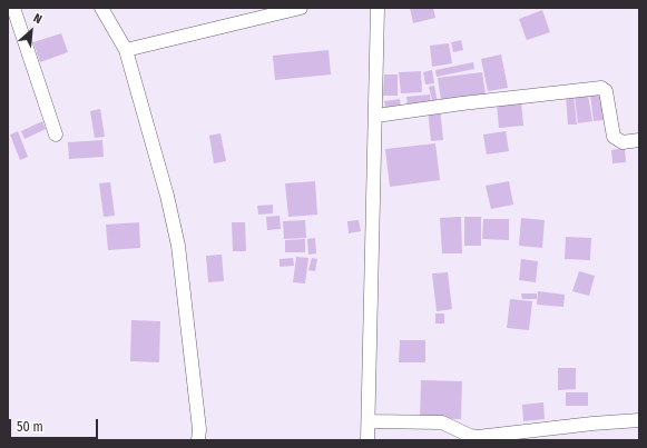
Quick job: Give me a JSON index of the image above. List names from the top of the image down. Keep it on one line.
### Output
{"scale_bar":"50 m","north":"top right"}
